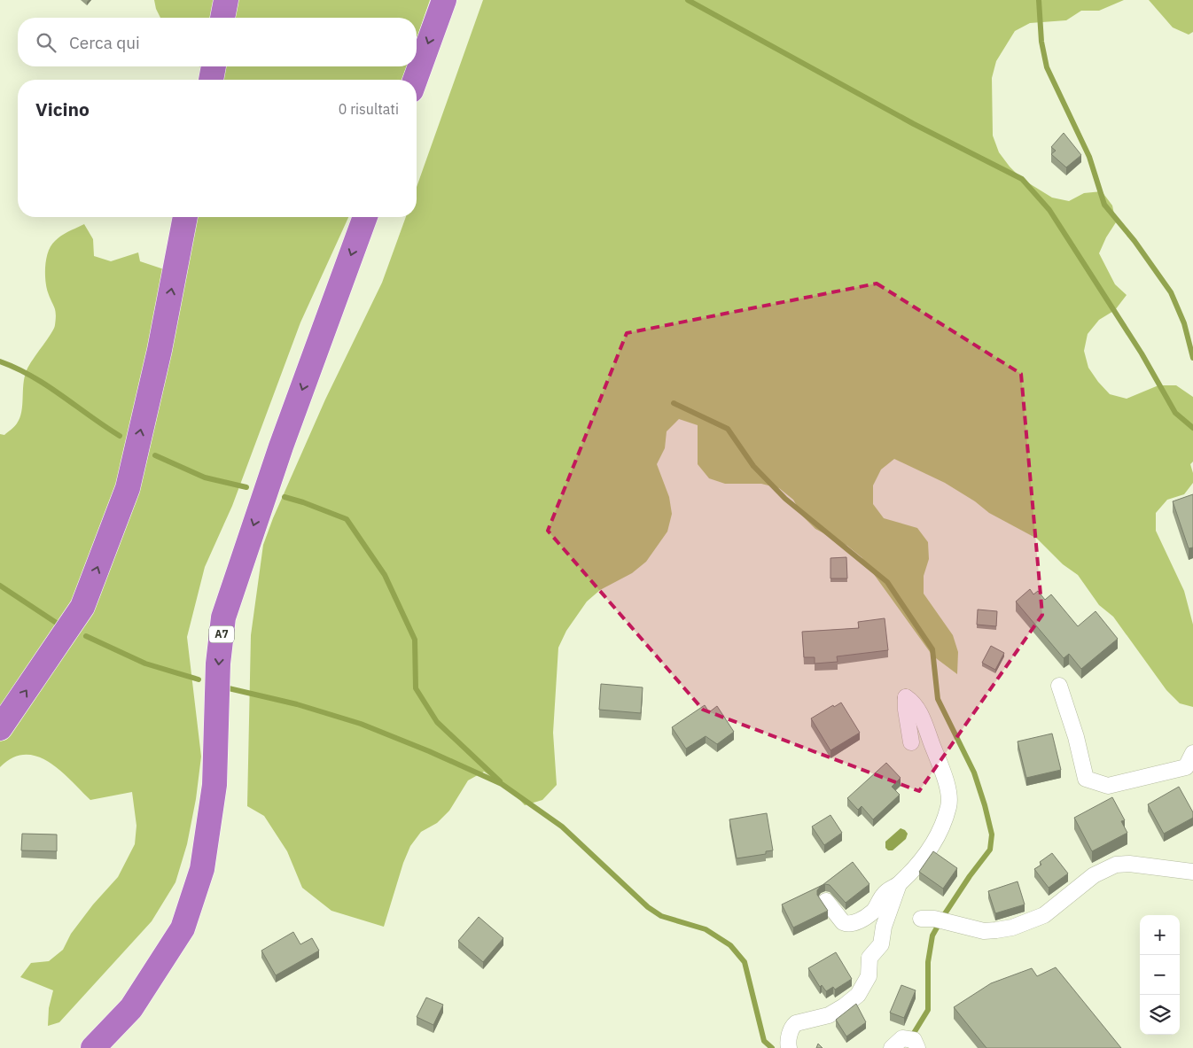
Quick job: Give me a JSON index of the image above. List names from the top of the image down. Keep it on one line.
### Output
{"streets":{"highway":["A7"]},"page":{"search":"Cerca qui","heading":["Vicino","0 risultati"],"map_buttons":["+","−"]}}
